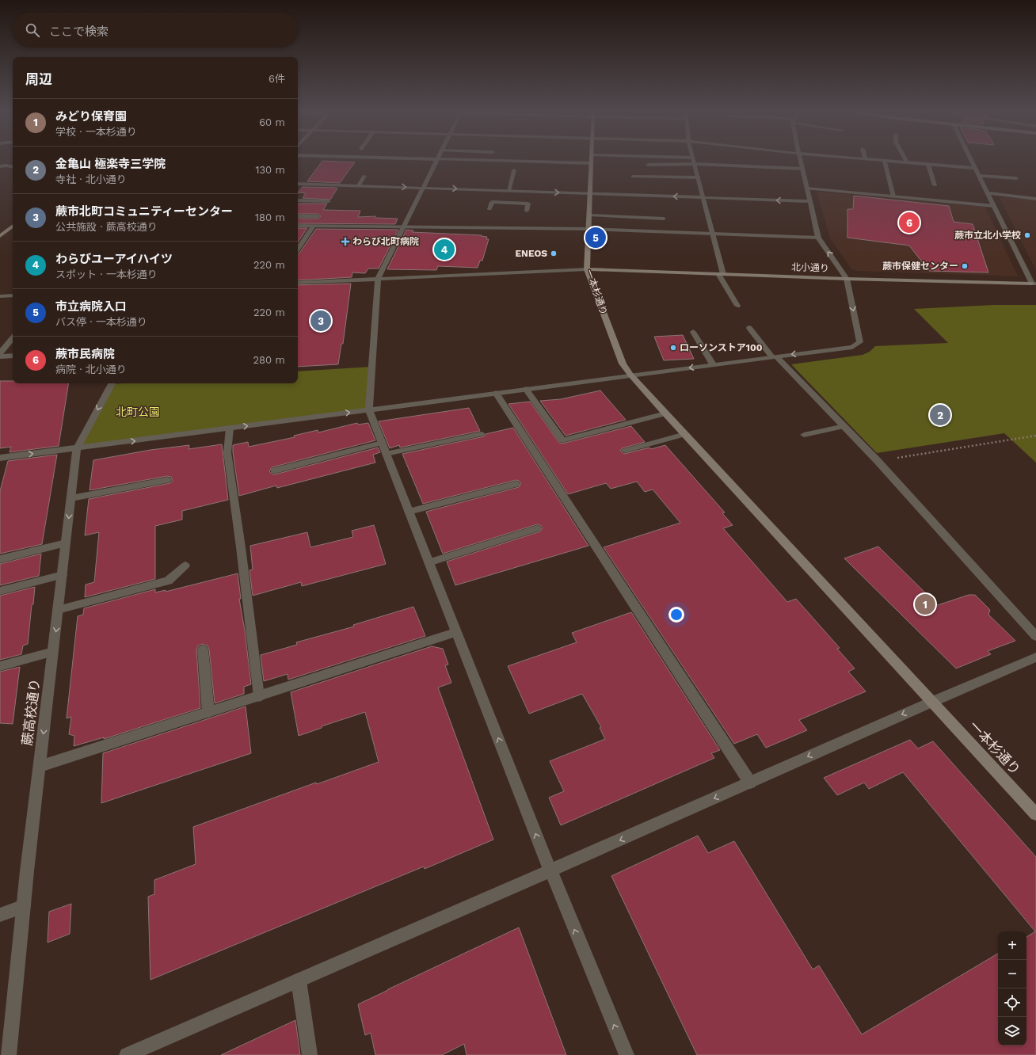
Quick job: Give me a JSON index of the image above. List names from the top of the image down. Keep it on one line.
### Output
{"streets":{"street":["北小通り","一本杉通り","蕨高校通り"]},"crossings":[["北小通り","一本杉通り"]],"one_way":["蕨高校通り"],"parks":["北町公園"],"places":{"other":["蕨市立北小学校","ENEOS","蕨市保健センター","ローソンストア100"],"health":["わらび北町病院"]},"page":{"search":"ここで検索","heading":["周辺","6件"],"list":[{"mark":"1","name":"みどり保育園","note":"学校 · 一本杉通り","value":"60 m"},{"mark":"2","name":"金亀山 極楽寺三学院","note":"寺社 · 北小通り","value":"130 m"},{"mark":"3","name":"蕨市北町コミュニティーセンター","note":"公共施設 · 蕨高校通り","value":"180 m"},{"mark":"4","name":"わらびユーアイハイツ","note":"スポット · 一本杉通り","value":"220 m"},{"mark":"5","name":"市立病院入口","note":"バス停 · 一本杉通り","value":"220 m"},{"mark":"6","name":"蕨市民病院","note":"病院 · 北小通り","value":"280 m"}],"pins":["6","5","4","3","2","1"],"map_buttons":["+","−"]}}
